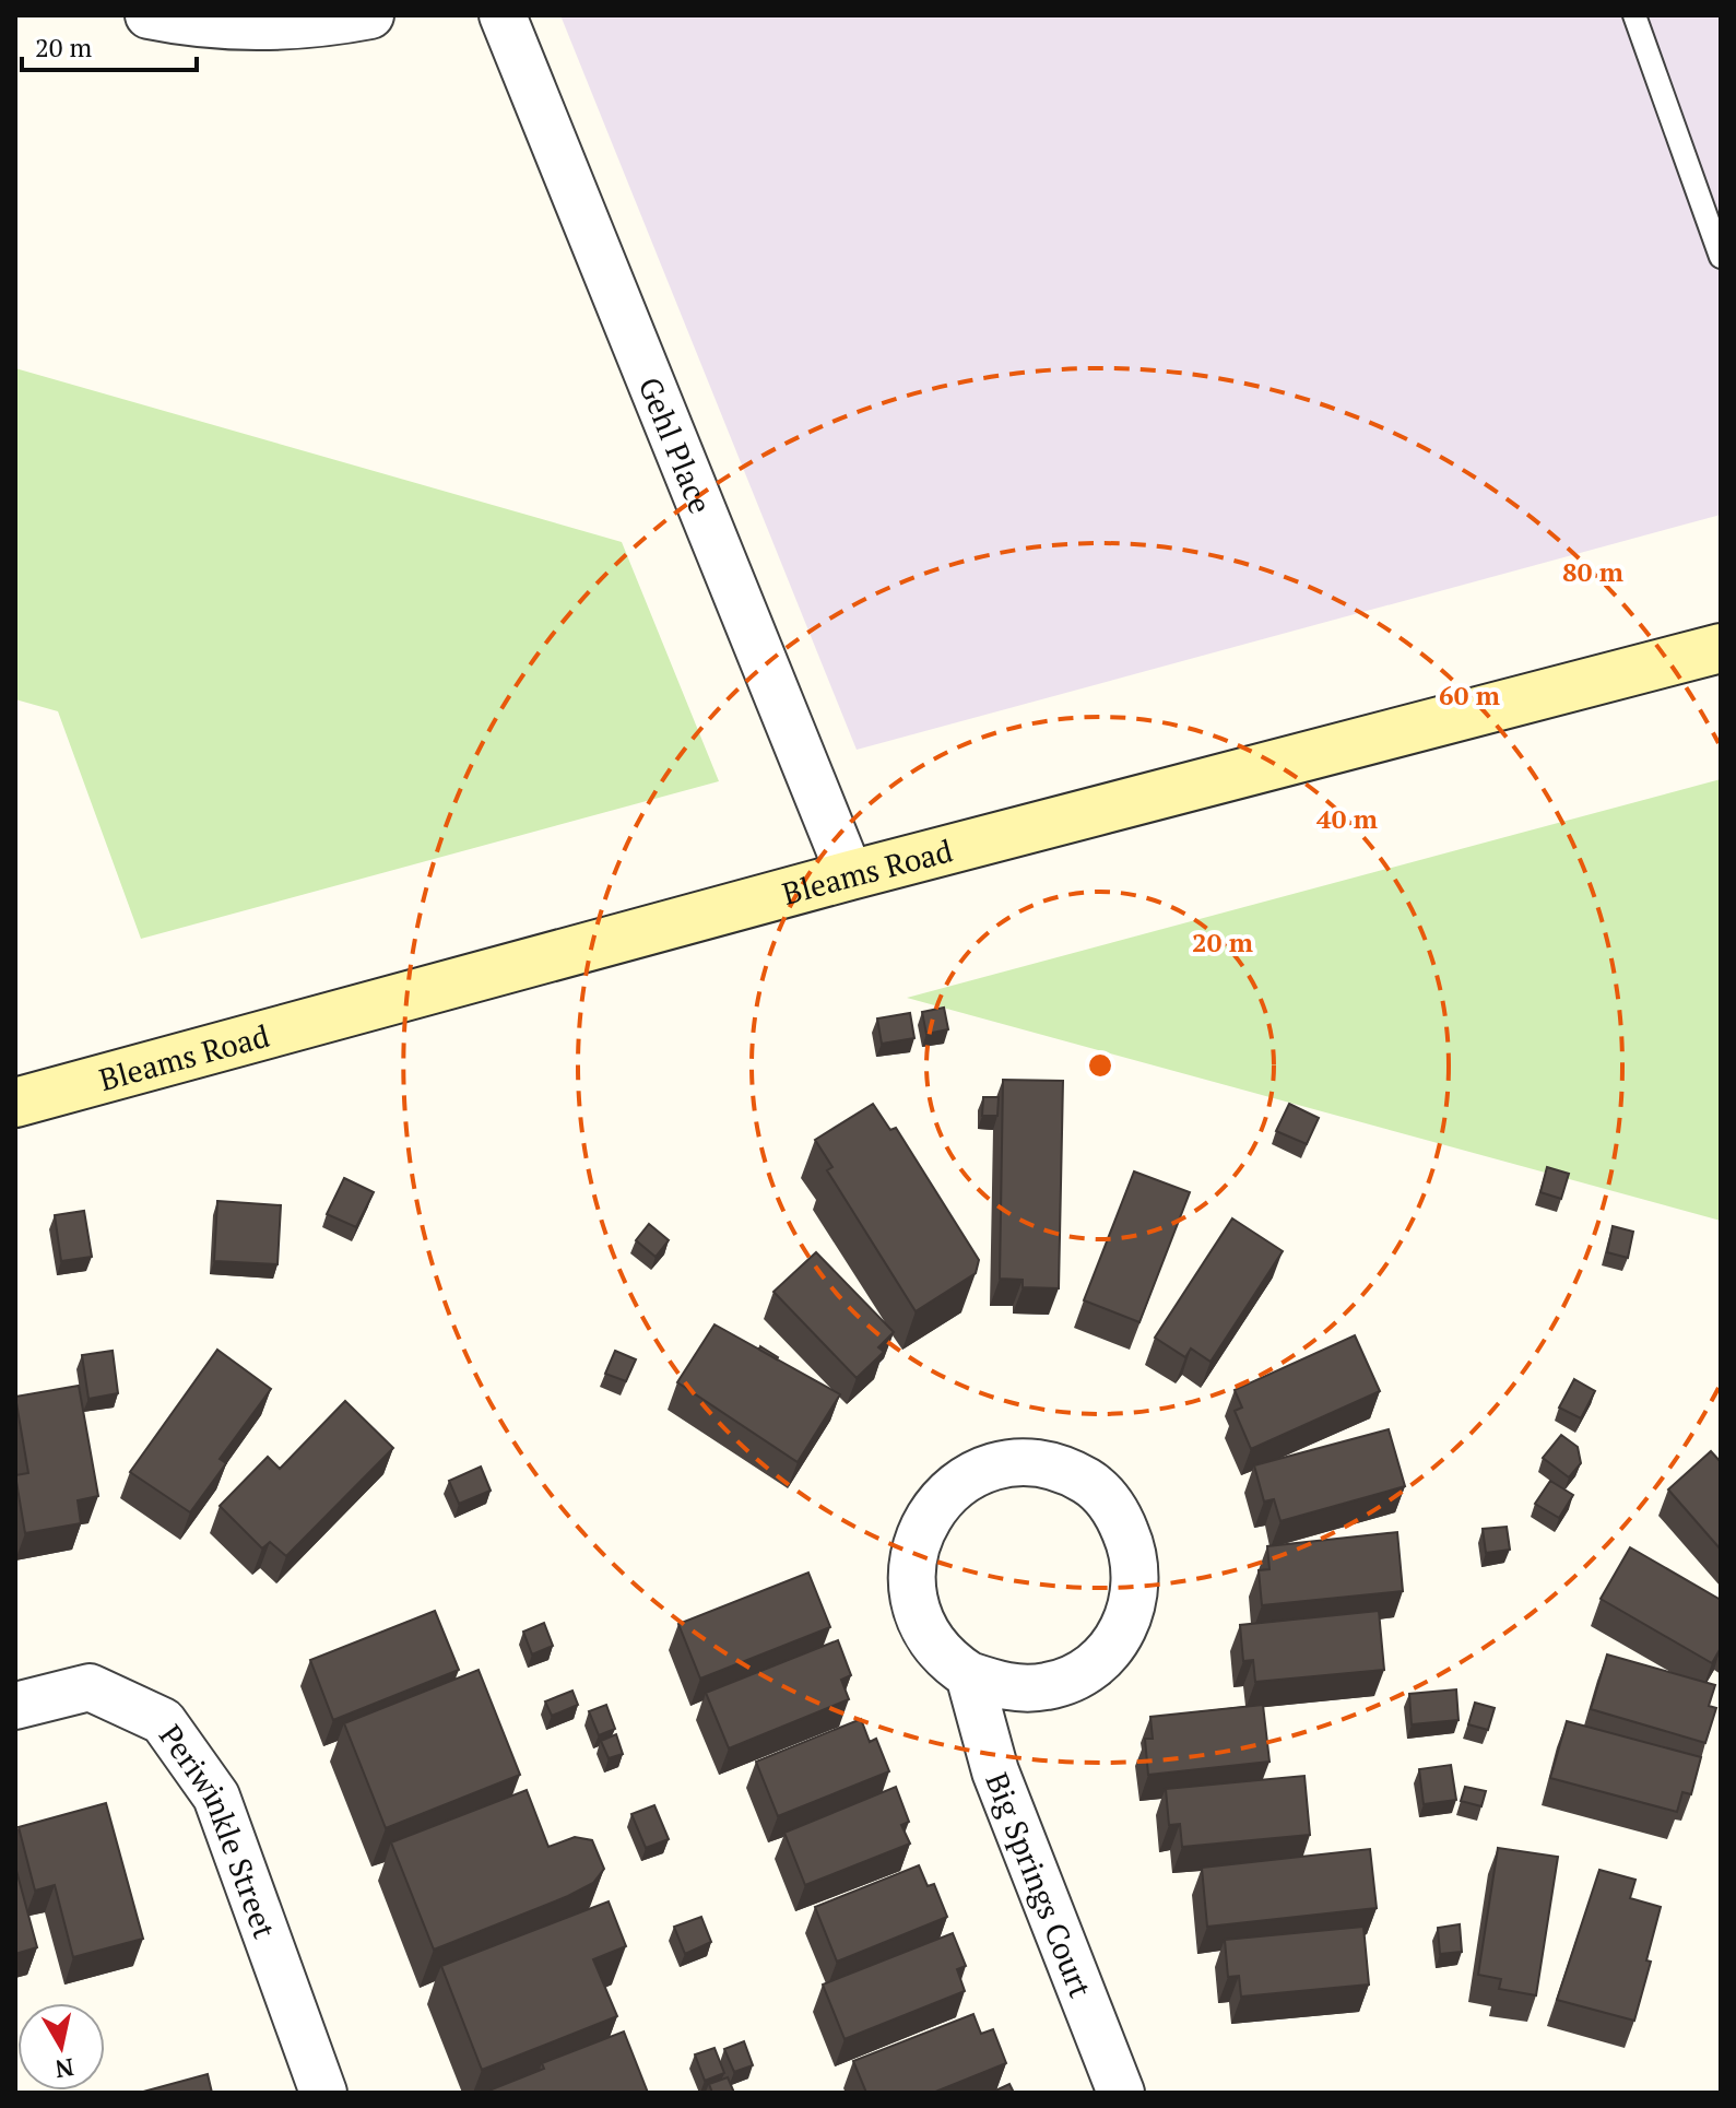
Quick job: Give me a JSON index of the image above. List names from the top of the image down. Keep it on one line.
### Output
{"streets":{"main road":["Bleams Road"],"street":["Gehl Place","Periwinkle Street","Big Springs Court"]},"crossings":[["Gehl Place","Bleams Road"]],"scale_bar":"20 m","north":"bottom","rings":["80 m","60 m","40 m","20 m"]}
